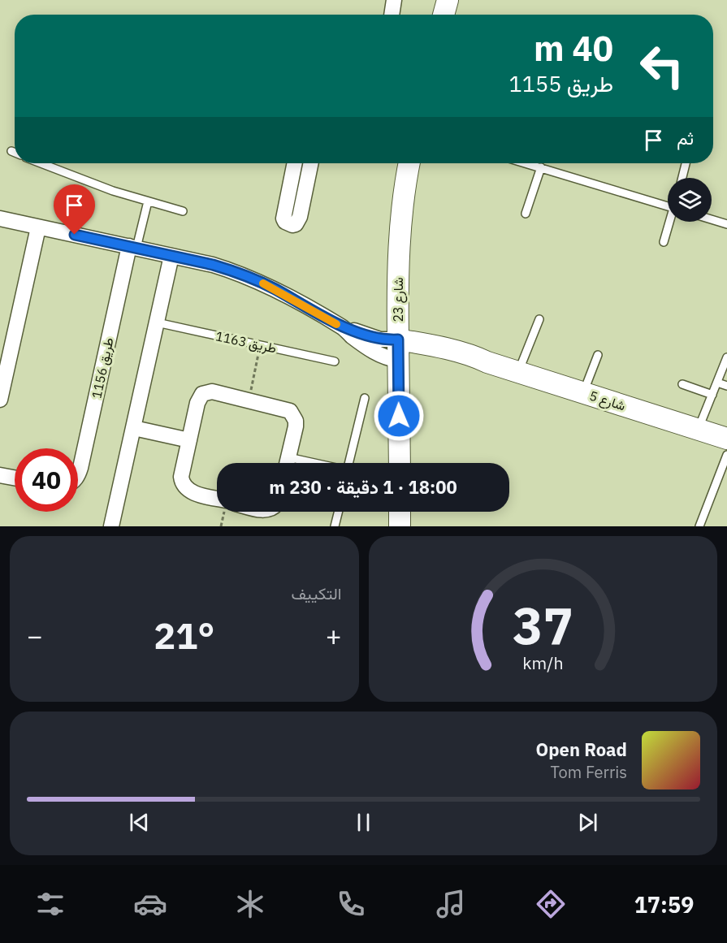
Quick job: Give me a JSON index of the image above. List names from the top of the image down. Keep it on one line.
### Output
{"streets":{"street":["شارع 23","طريق 1156","شارع 5"],"lane":["طريق 1163"]},"crossings":[["شارع 23","شارع 5"]],"page":{"turn":["40 m","طريق 1155"],"then":"ثم","limit":"40","trip":"18:00 · 1 دقيقة · 230 m","tile":"التكييف","heat":["−","21°","+"],"song":["Open Road","Tom Ferris"],"tabs":"17:59","gauge":["37","km/h"]}}
